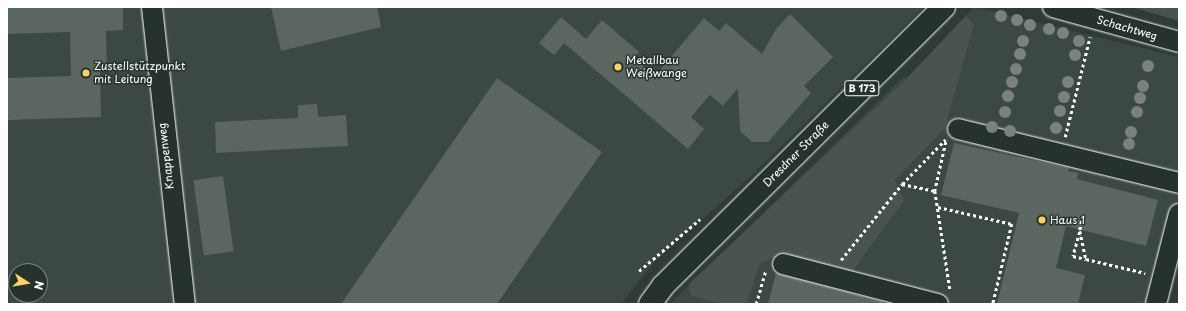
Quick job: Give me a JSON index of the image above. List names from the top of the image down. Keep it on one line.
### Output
{"streets":{"main road":["B 173","Dresdner Straße"],"street":["Schachtweg","Knappenweg"]},"places":["Metallbau Weißwange","Zustellstützpunkt mit Leitung","Haus 1"],"north":"right"}
